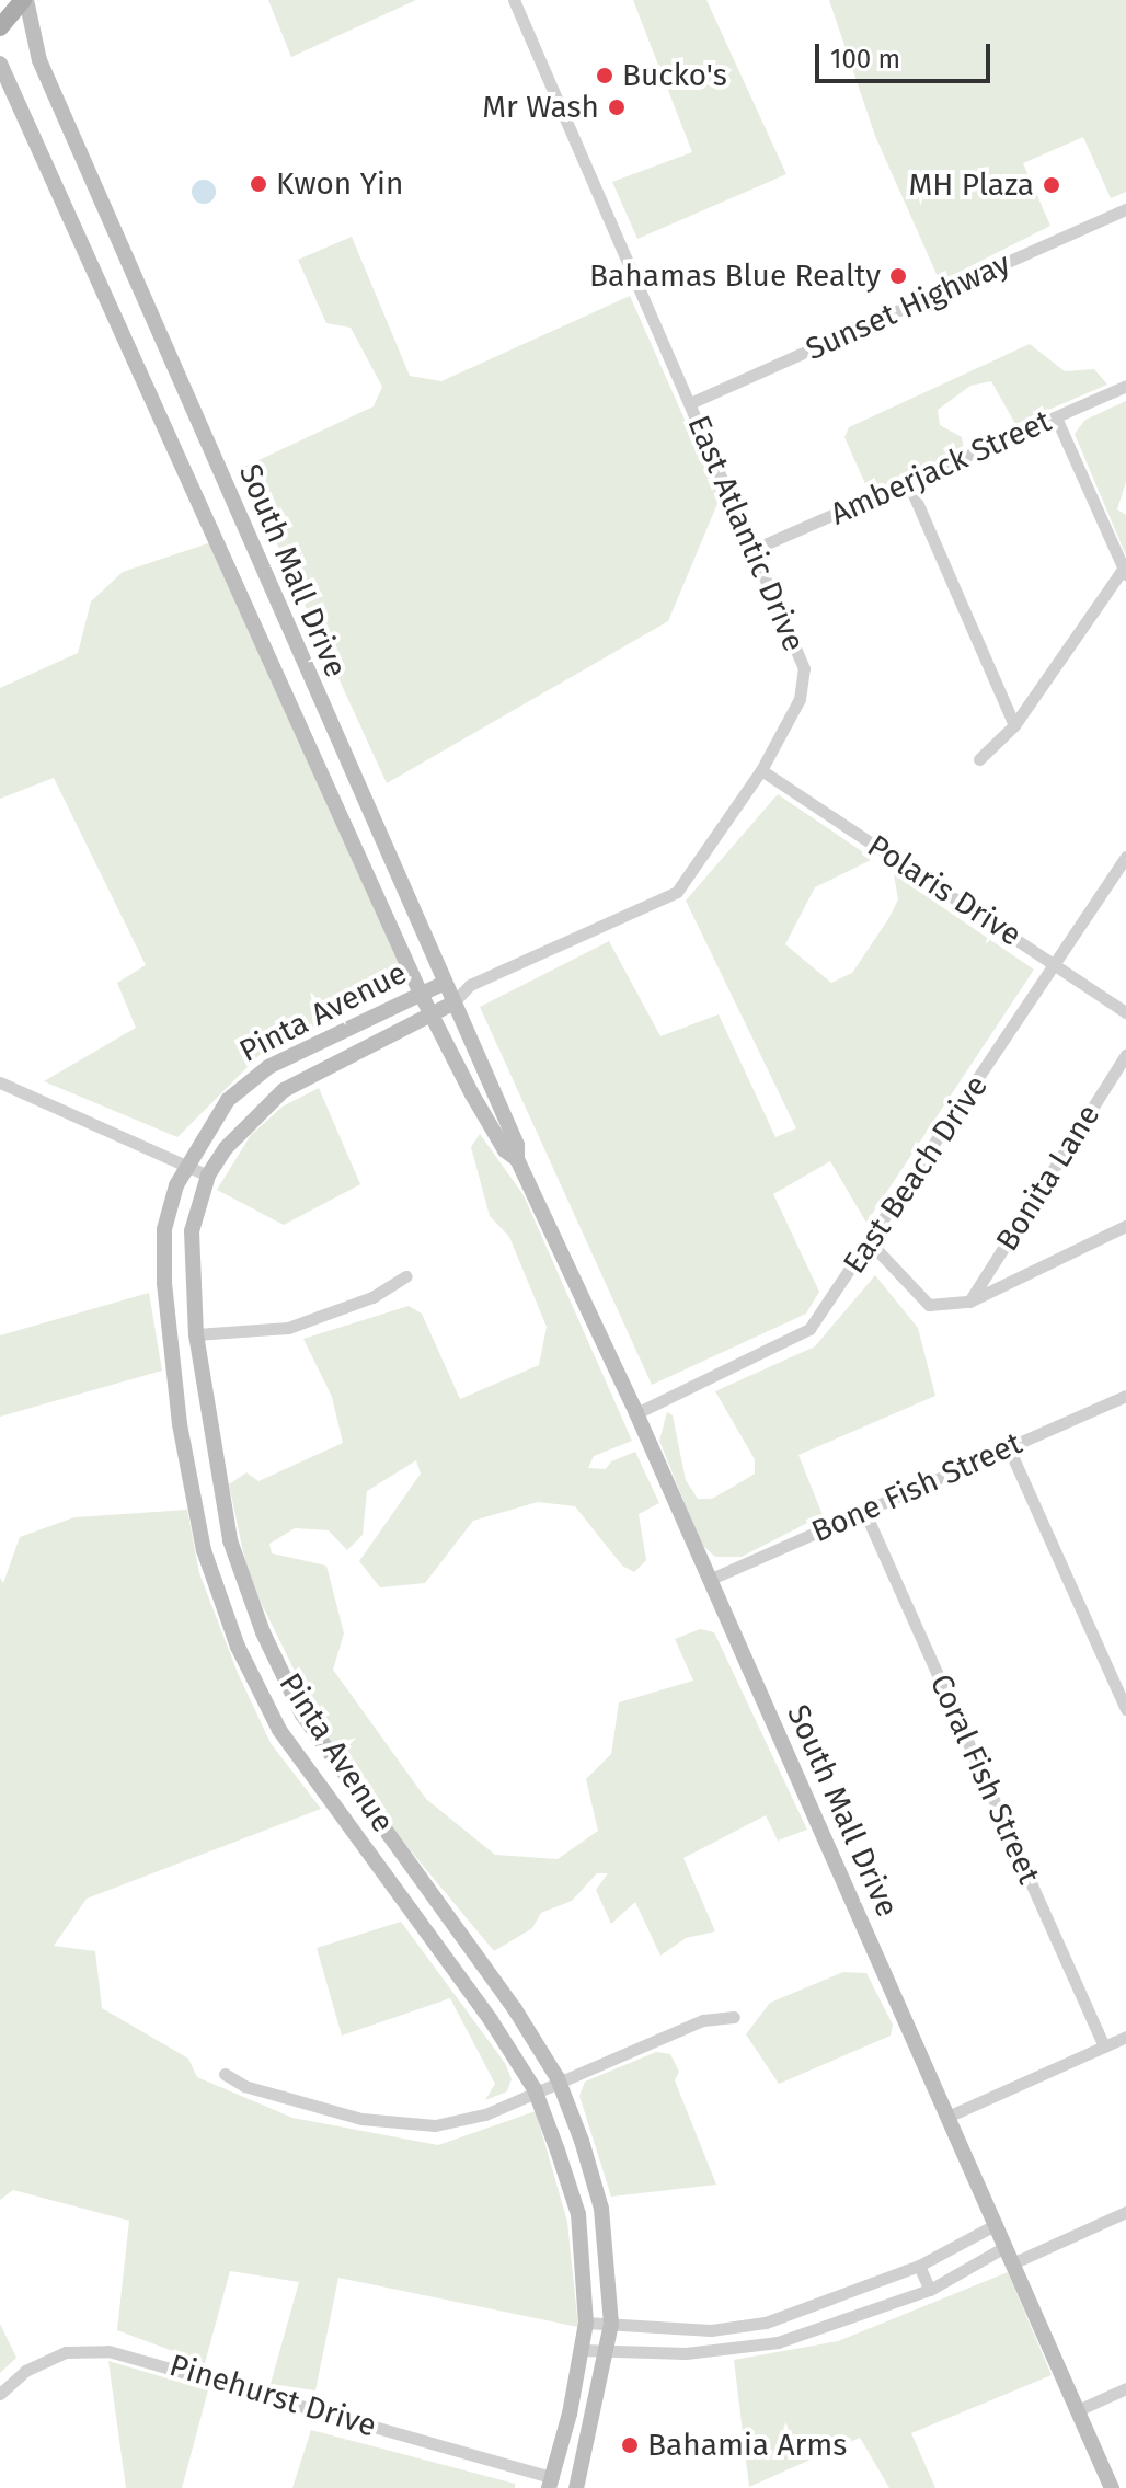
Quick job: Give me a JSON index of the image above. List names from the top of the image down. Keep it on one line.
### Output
{"streets":{"street":["Sunset Highway","Amberjack Street","East Atlantic Drive","South Mall Drive","Polaris Drive","Pinta Avenue","East Beach Drive","Bonita Lane","Bone Fish Street","Coral Fish Street","Pinehurst Drive"]},"crossings":[["Sunset Highway","East Atlantic Drive"],["Amberjack Street","East Atlantic Drive"],["East Atlantic Drive","South Mall Drive"],["East Atlantic Drive","Polaris Drive"],["East Atlantic Drive","Pinta Avenue"],["South Mall Drive","Pinta Avenue"],["South Mall Drive","East Beach Drive"],["South Mall Drive","Bone Fish Street"],["Polaris Drive","East Beach Drive"],["Pinta Avenue","Pinehurst Drive"],["Bone Fish Street","Coral Fish Street"]],"places":["Bucko's","Mr Wash","Kwon Yin","MH Plaza","Bahamas Blue Realty","Bahamia Arms"],"scale_bar":"100 m"}
